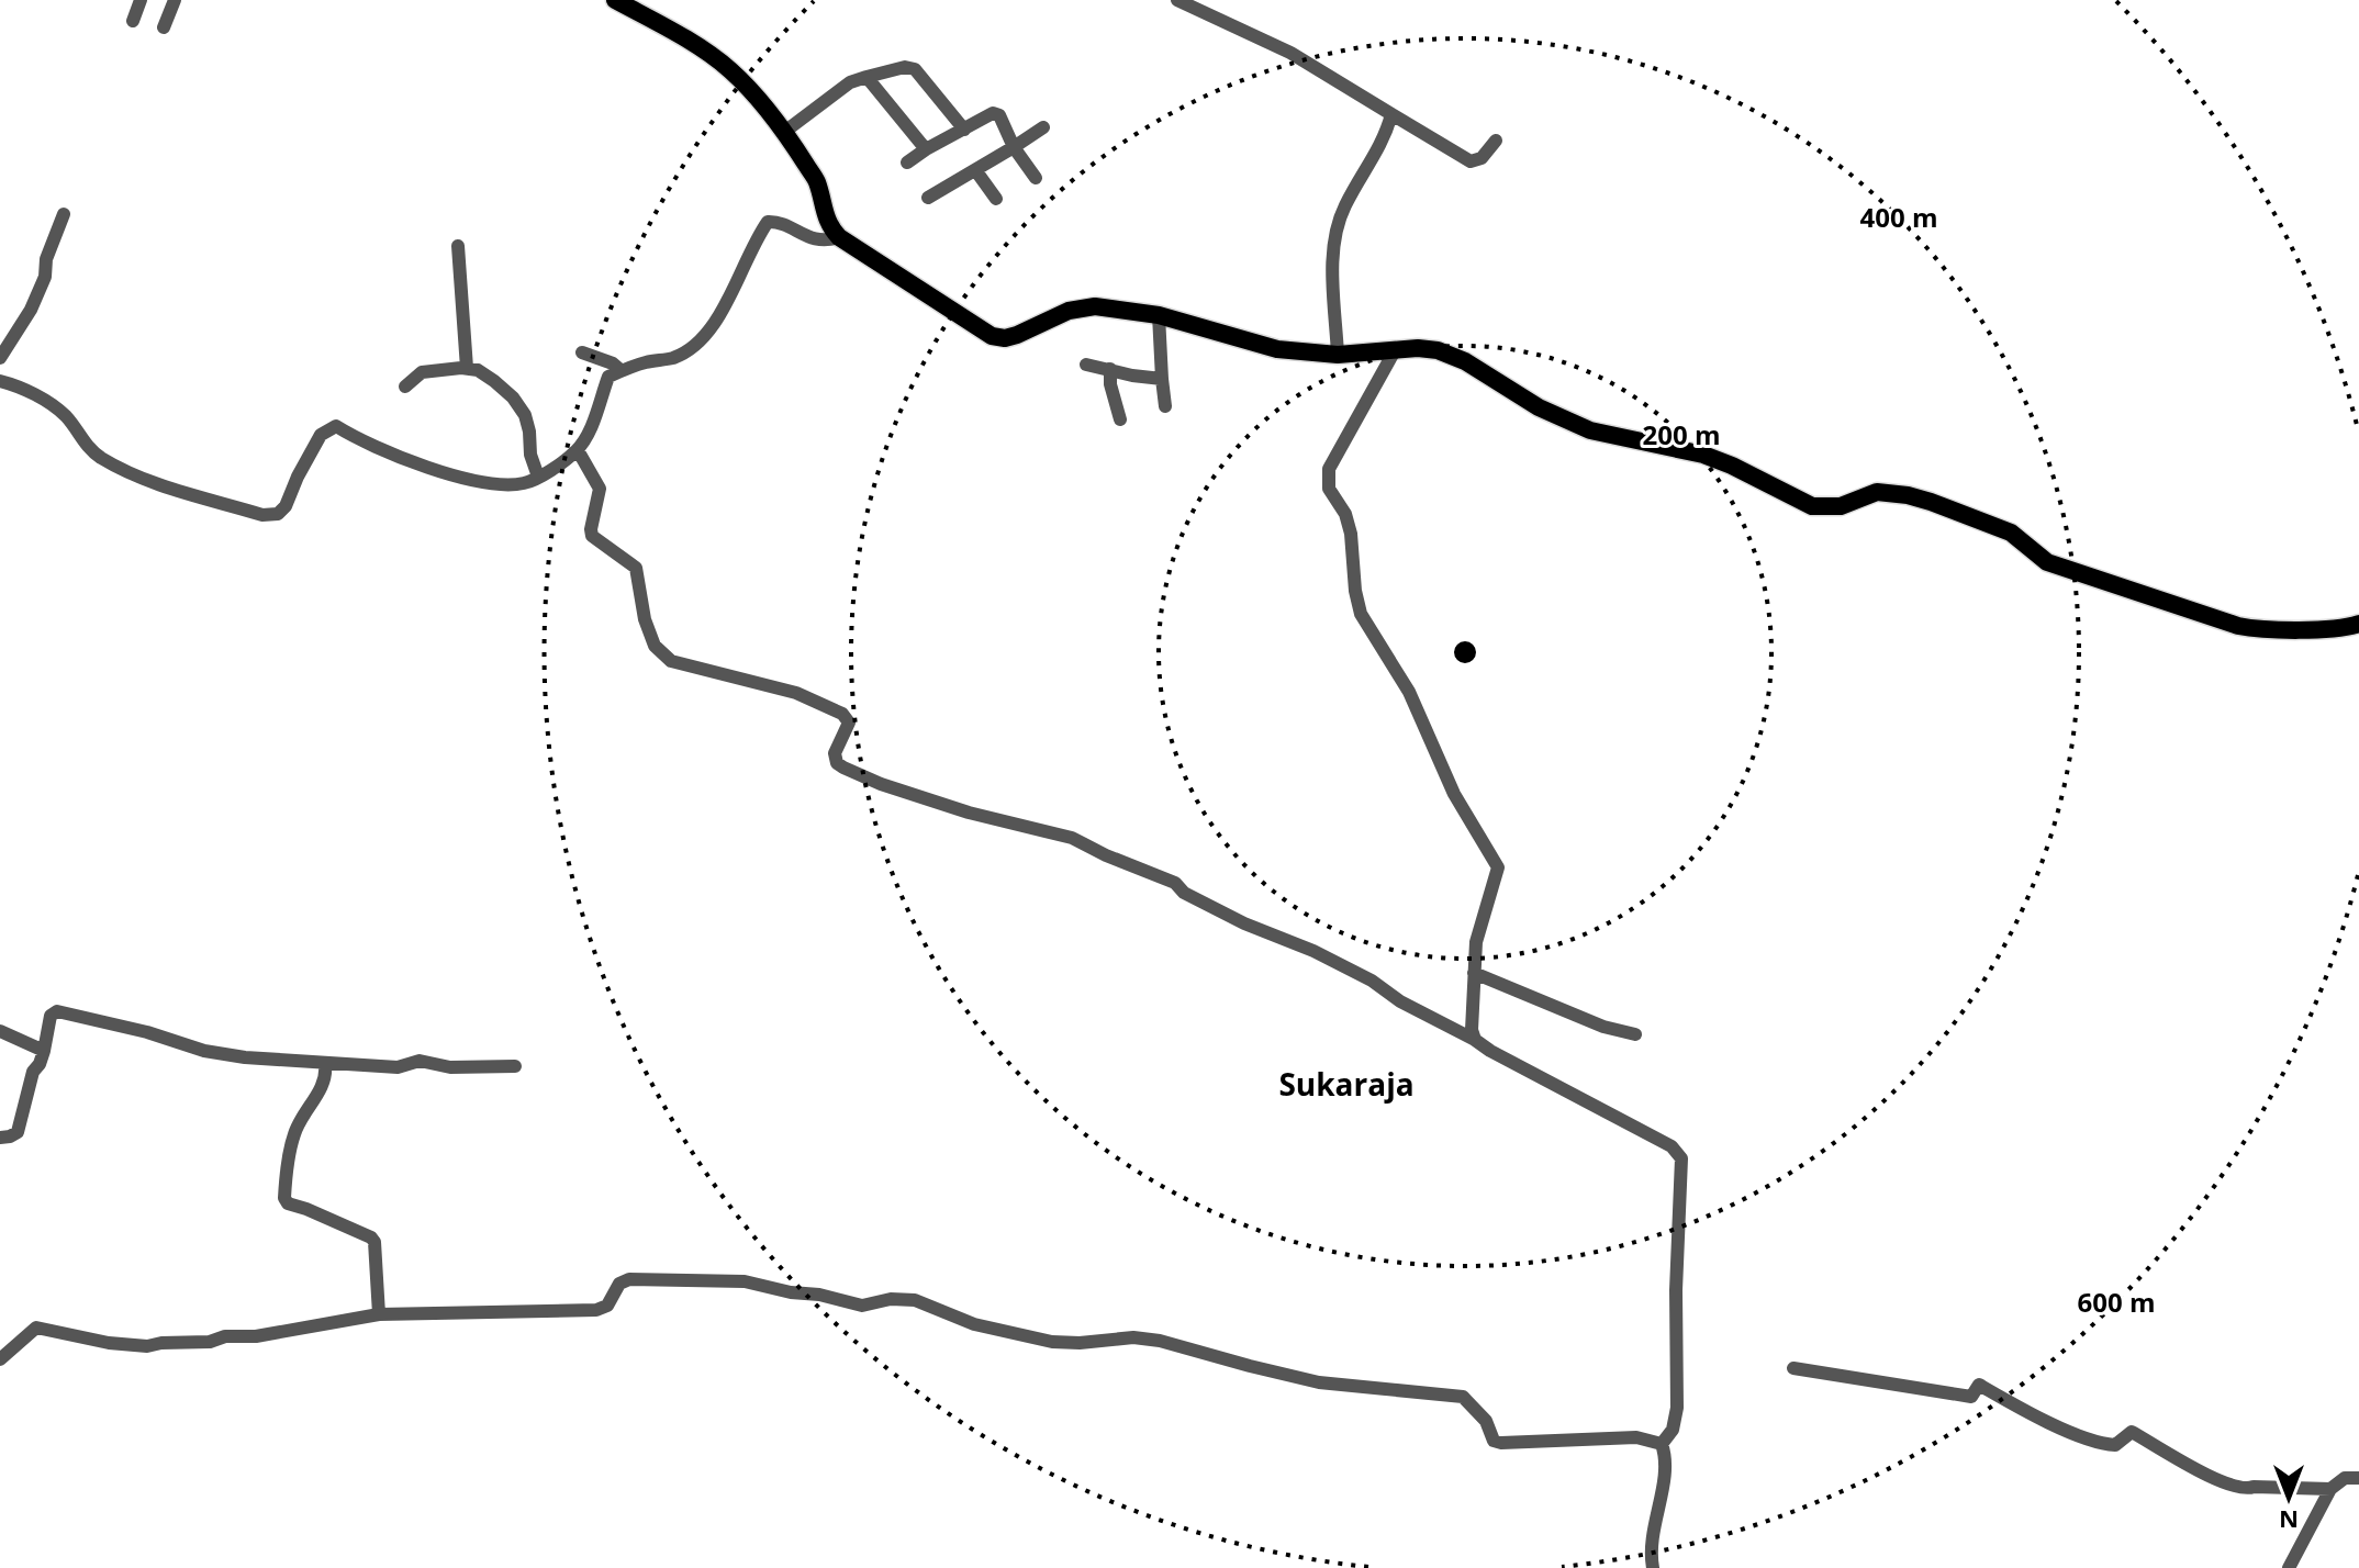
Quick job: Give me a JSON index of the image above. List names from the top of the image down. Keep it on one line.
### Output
{"districts":["Sukaraja"],"north":"bottom","rings":["400 m","200 m","600 m"]}
